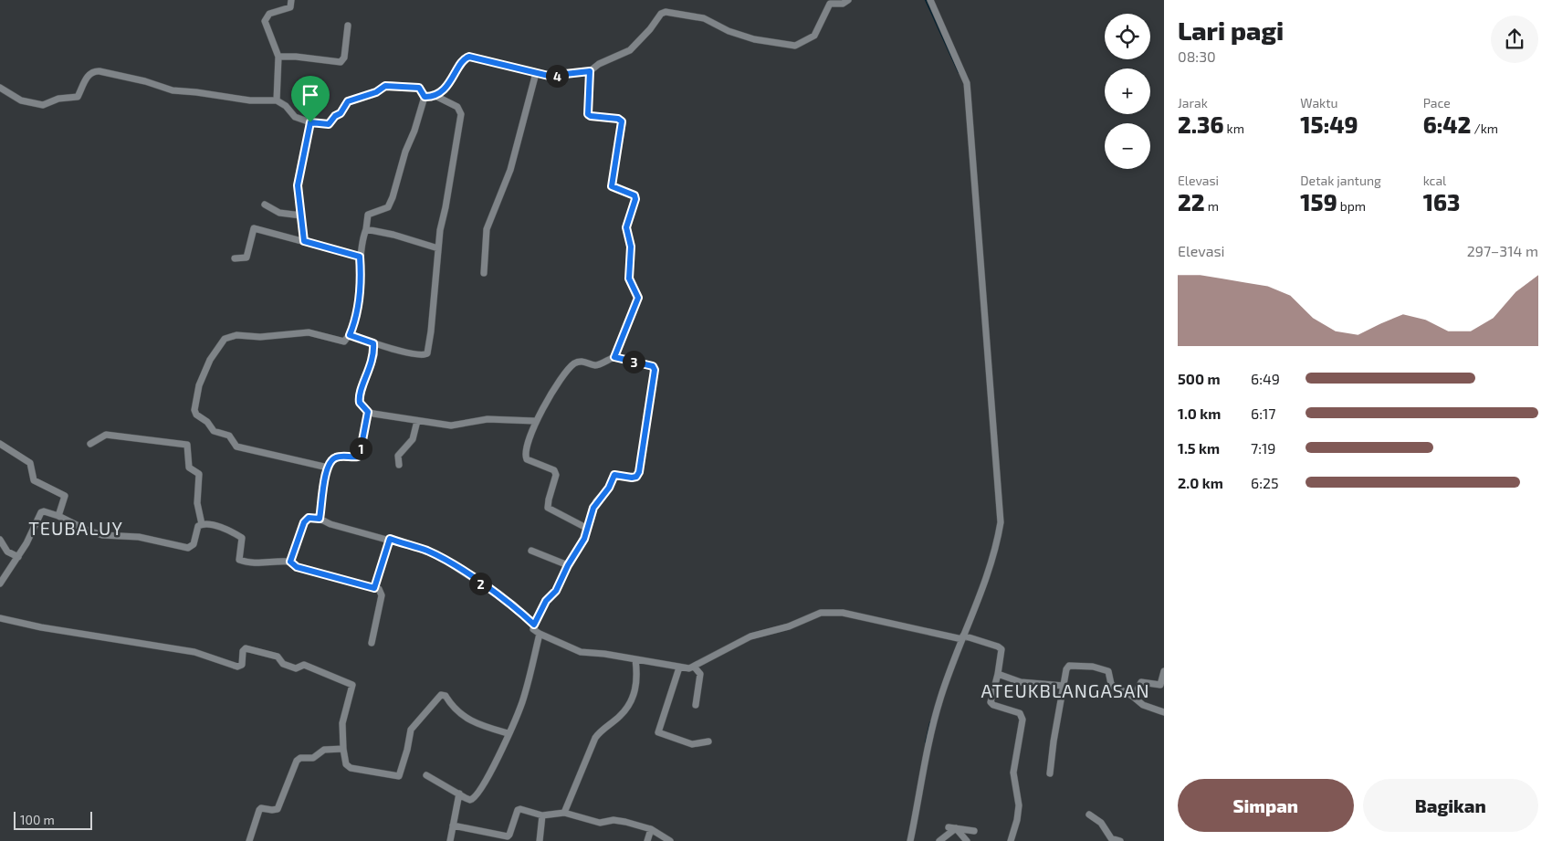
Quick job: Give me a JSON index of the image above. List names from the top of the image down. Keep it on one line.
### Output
{"districts":["TEUBALUY","ATEUKBLANGASAN"],"scale_bar":"100 m","page":{"heading":["Lari pagi","08:30"],"map_buttons":["+","−"],"pins":["4","3","1","2"],"stats":[["Jarak","2.36 km"],["Waktu","15:49"],["Pace","6:42 /km"],["Elevasi","22 m"],["Detak jantung","159 bpm"],["kcal","163"]],"chart":["Elevasi","297–314 m"],"list":[{"name":"500 m","note":"6:49"},{"name":"1.0 km","note":"6:17"},{"name":"1.5 km","note":"7:19"},{"name":"2.0 km","note":"6:25"}],"buttons":["Simpan","Bagikan"],"scale":"100 m"}}
